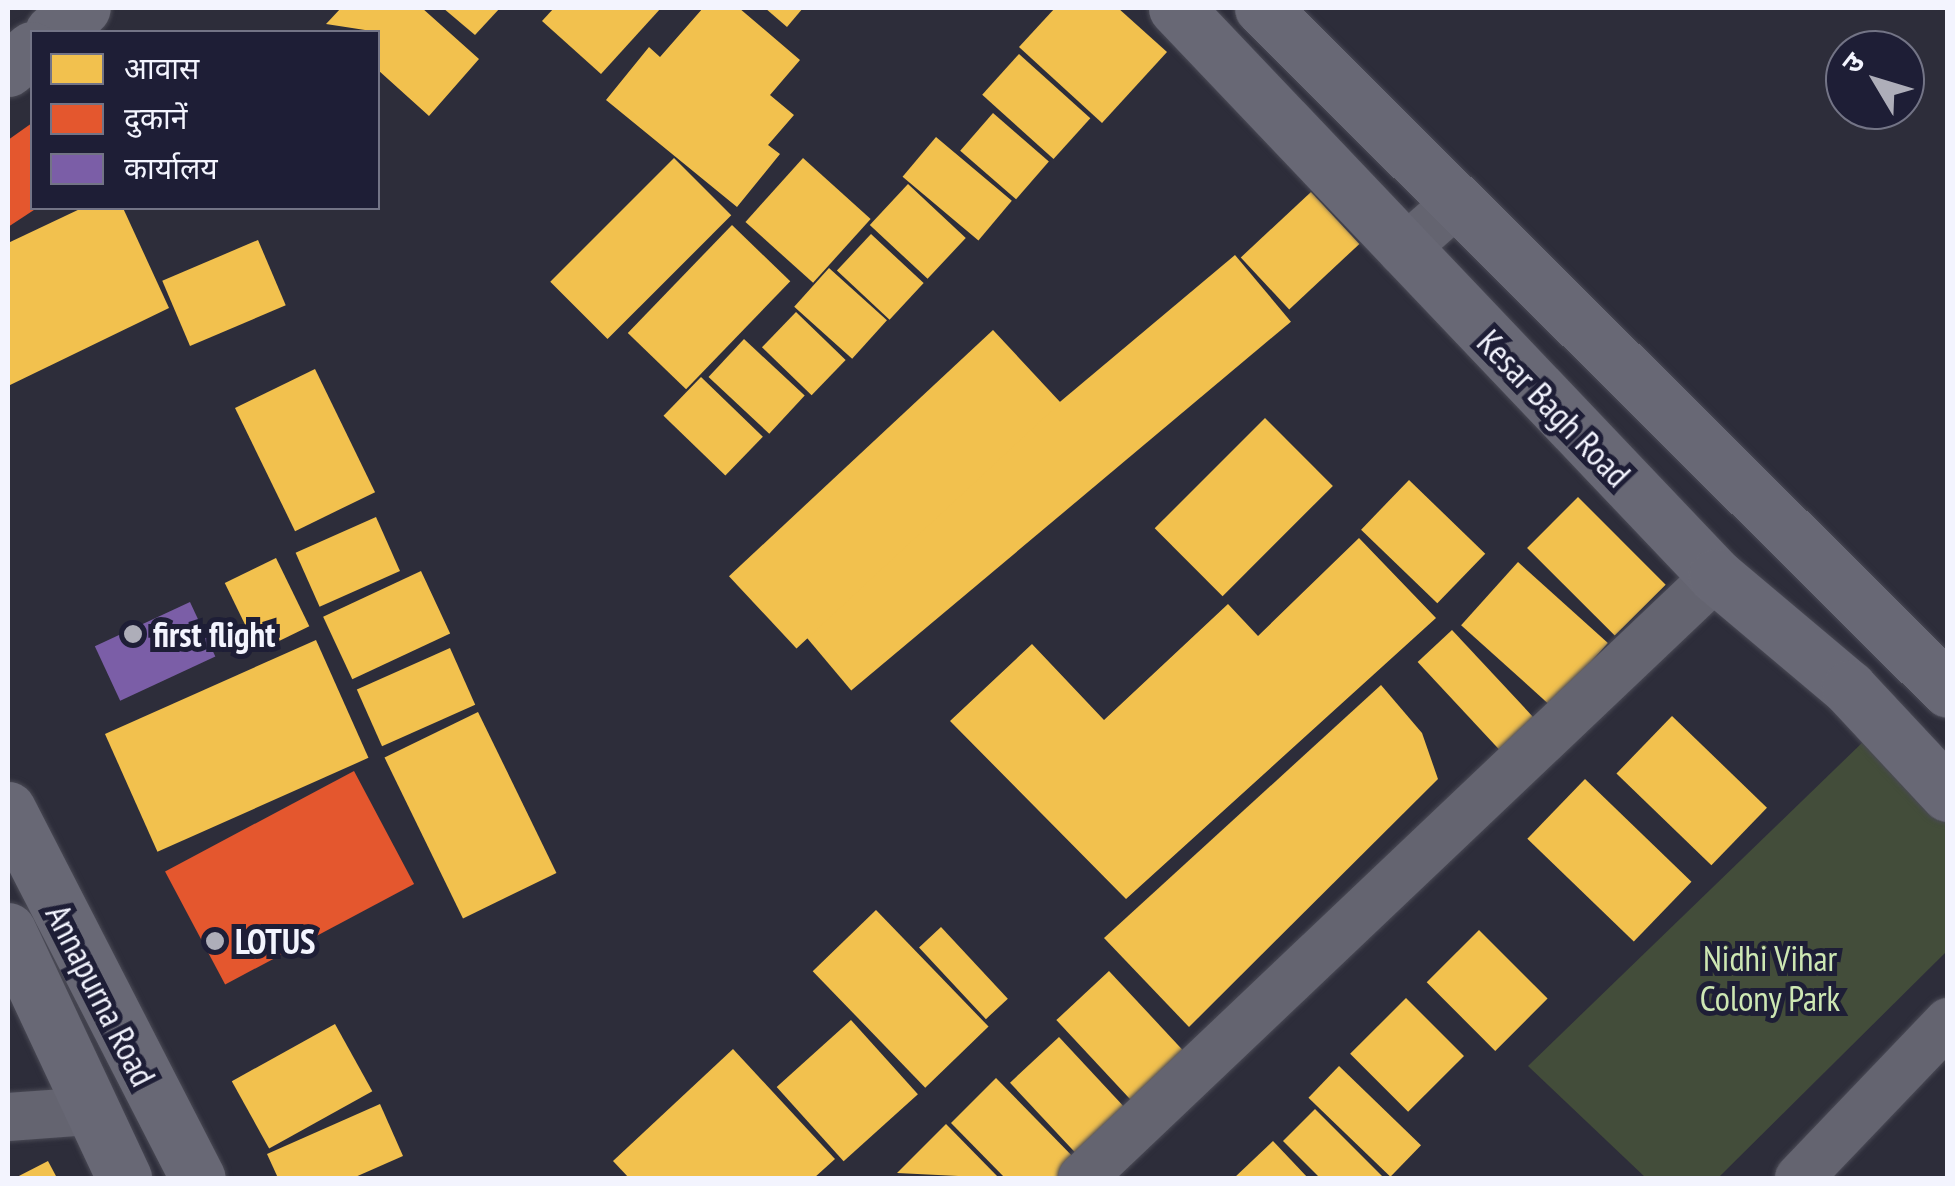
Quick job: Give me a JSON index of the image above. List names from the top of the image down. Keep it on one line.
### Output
{"streets":{"main road":["Kesar Bagh Road","Annapurna Road"]},"parks":["Nidhi Vihar Colony Park"],"places":["first flight","LOTUS"],"legend":["आवास","दुकानें","कार्यालय"],"north":"top left"}
